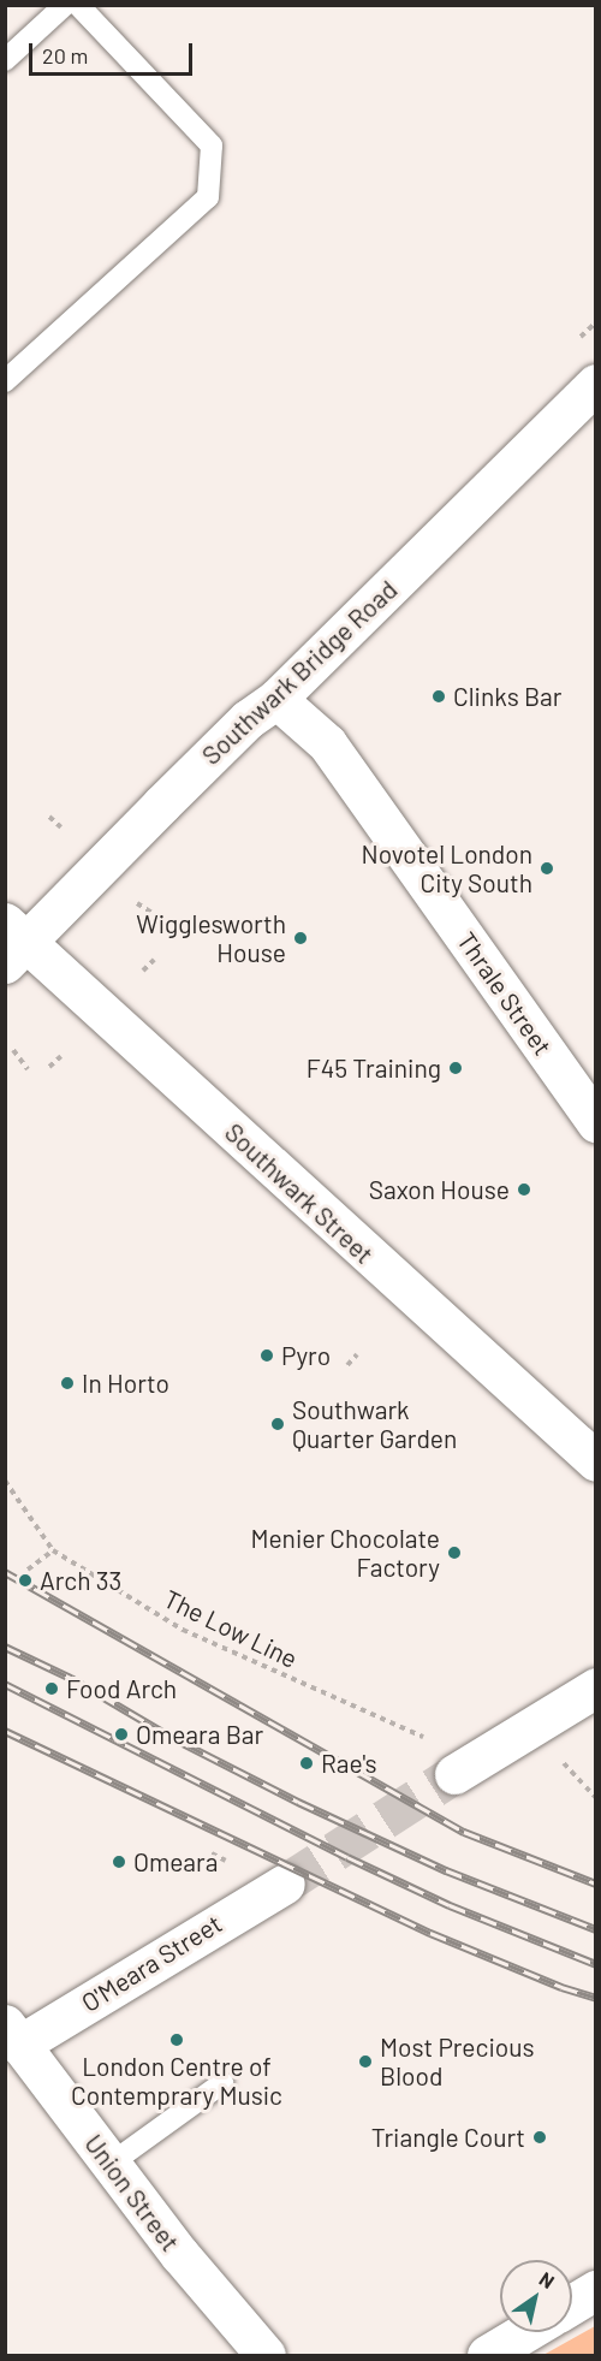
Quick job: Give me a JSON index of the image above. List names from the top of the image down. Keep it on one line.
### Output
{"streets":{"main road":["Southwark Bridge Road","Thrale Street","Southwark Street","O'Meara Street","Union Street"],"path":["The Low Line"]},"crossings":[["Southwark Bridge Road","Thrale Street"],["Southwark Bridge Road","Southwark Street"],["O'Meara Street","Union Street"]],"places":["Clinks Bar","Novotel London City South","Wigglesworth House","F45 Training","Saxon House","Pyro","In Horto","Southwark Quarter Garden","Menier Chocolate Factory","Arch 33","Food Arch","Omeara Bar","Rae's","Omeara","London Centre of Contemprary Music","Most Precious Blood","Triangle Court"],"scale_bar":"20 m","north":"top right"}
